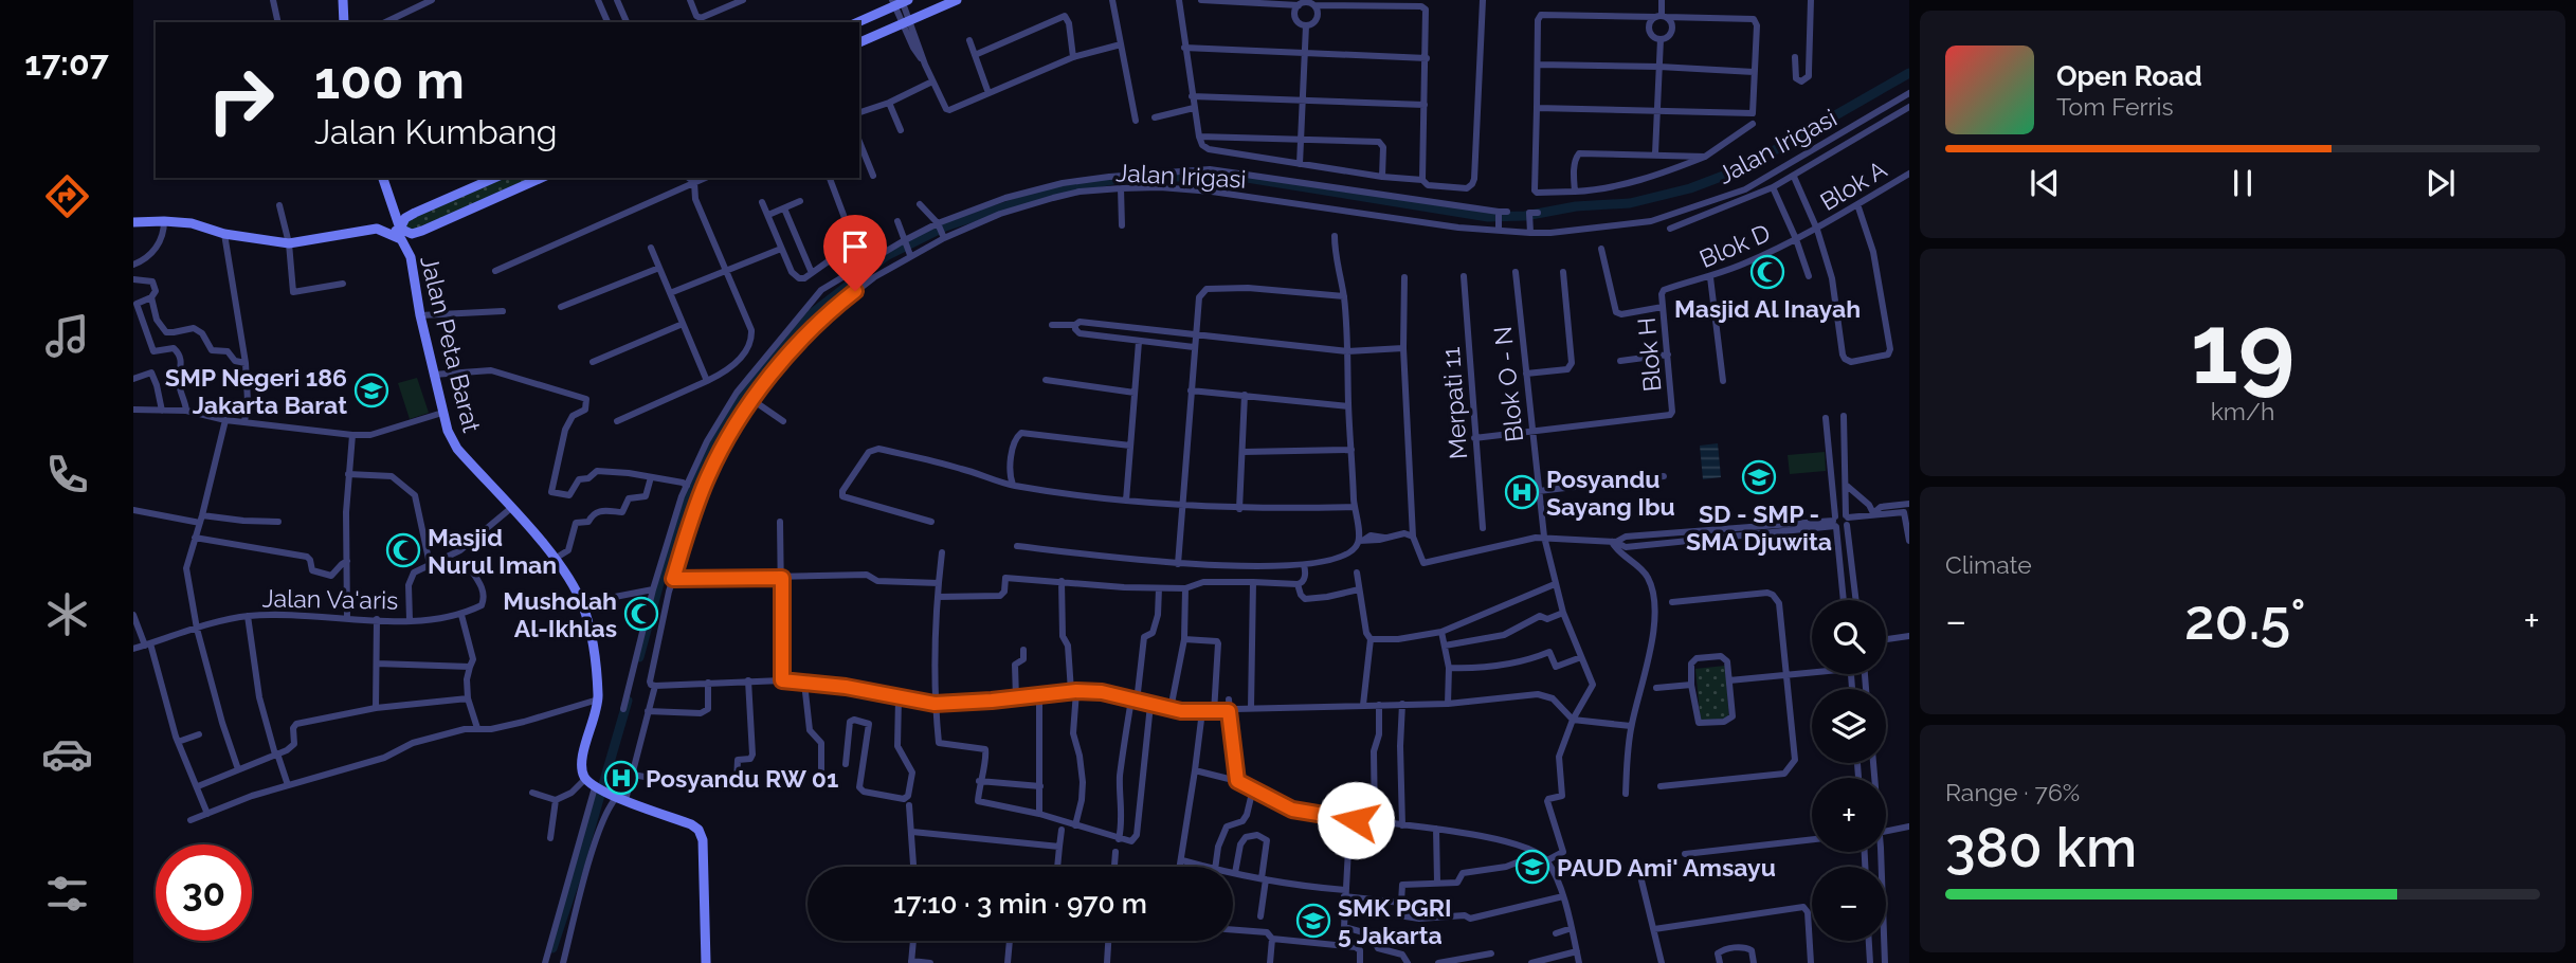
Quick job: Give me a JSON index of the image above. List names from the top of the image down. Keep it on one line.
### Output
{"streets":{"main road":["Jalan Peta Barat"],"street":["Jalan Irigasi","Blok A","Blok D","Blok H","Blok O - N","Merpati 11","Jalan Va'aris"]},"crossings":[["Blok A","Blok D"],["Blok D","Blok H"],["Jalan Peta Barat","Jalan Va'aris"],["Blok H","Blok O - N"]],"places":{"mosque":["Masjid Al Inayah","Masjid Nurul Iman","Musholah Al-Ikhlas"],"school or university":["SMP Negeri 186 Jakarta Barat","SD - SMP - SMA Djuwita","PAUD Ami' Amsayu","SMK PGRI 5 Jakarta"],"hospital":["Posyandu Sayang Ibu","Posyandu RW 01"]},"page":{"tabs":"17:07","turn":["100 m","Jalan Kumbang"],"song":["Open Road","Tom Ferris"],"tile":[["19","km/h"],"Climate",["Range · 76%","380 km"]],"heat":["−","20.5°","+"],"map_buttons":["+","−"],"limit":"30","trip":"17:10 · 3 min · 970 m"}}
